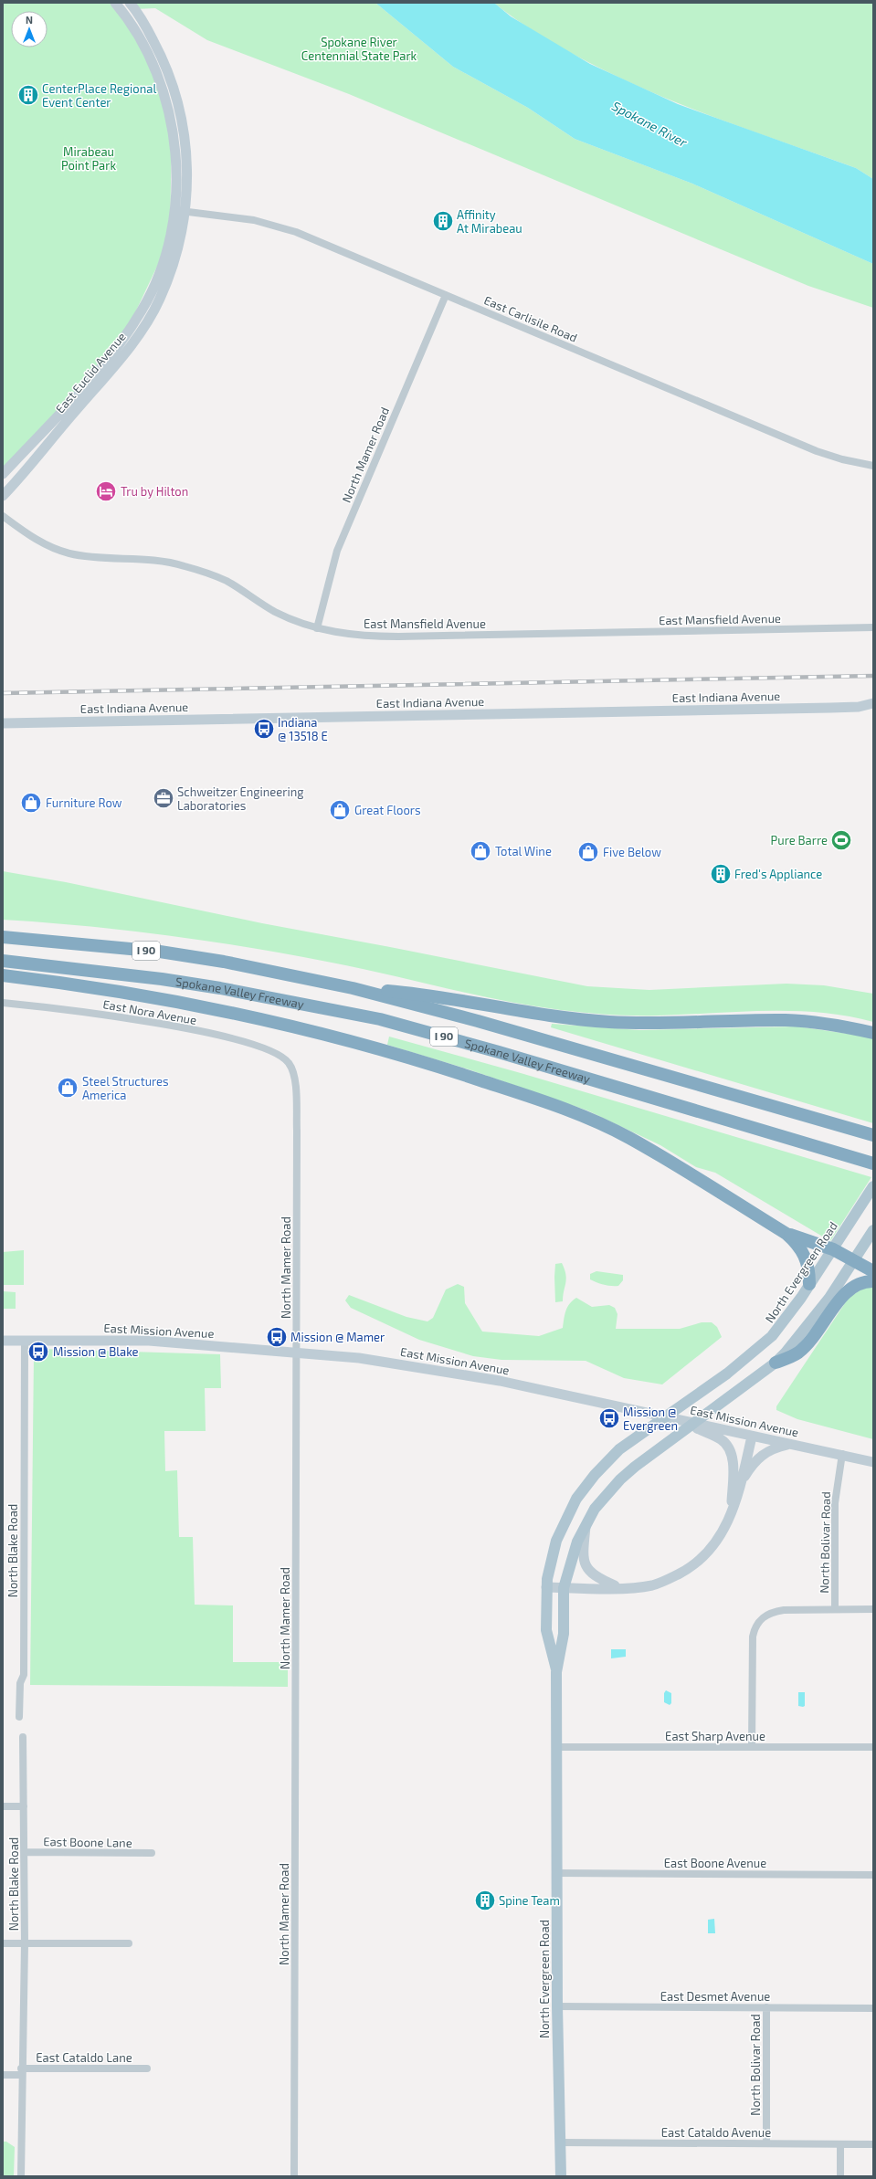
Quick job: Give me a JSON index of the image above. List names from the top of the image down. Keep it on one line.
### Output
{"streets":{"highway":["I 90","Spokane Valley Freeway"],"main road":["North Evergreen Road"],"street":["East Carlisile Road","East Euclid Avenue","North Mamer Road","East Mansfield Avenue","East Indiana Avenue","East Nora Avenue","East Mission Avenue","North Bolivar Road","North Blake Road","East Sharp Avenue","East Boone Lane","East Boone Avenue","East Desmet Avenue","East Cataldo Lane","East Cataldo Avenue"]},"crossings":[["East Carlisile Road","East Euclid Avenue"],["East Carlisile Road","North Mamer Road"],["North Mamer Road","East Mansfield Avenue"],["North Mamer Road","East Nora Avenue"],["North Mamer Road","East Mission Avenue"],["North Evergreen Road","East Sharp Avenue"],["North Evergreen Road","East Boone Avenue"],["North Evergreen Road","East Desmet Avenue"],["North Evergreen Road","East Cataldo Avenue"],["East Mission Avenue","North Bolivar Road"],["East Mission Avenue","North Blake Road"],["North Bolivar Road","East Desmet Avenue"],["North Bolivar Road","East Cataldo Avenue"],["North Blake Road","East Boone Lane"],["North Blake Road","East Cataldo Lane"]],"water":["Spokane River"],"parks":["Spokane River Centennial State Park","Mirabeau Point Park"],"places":{"building":["CenterPlace Regional Event Center","Affinity At Mirabeau","Fred's Appliance","Spine Team"],"hotel":["Tru by Hilton"],"bus stop":["Indiana @ 13518 E","Mission @ Mamer","Mission @ Blake","Mission @ Evergreen"],"office":["Schweitzer Engineering Laboratories"],"shop":["Furniture Row","Great Floors","Total Wine","Five Below","Steel Structures America"],"sports":["Pure Barre"]},"north":"top"}
